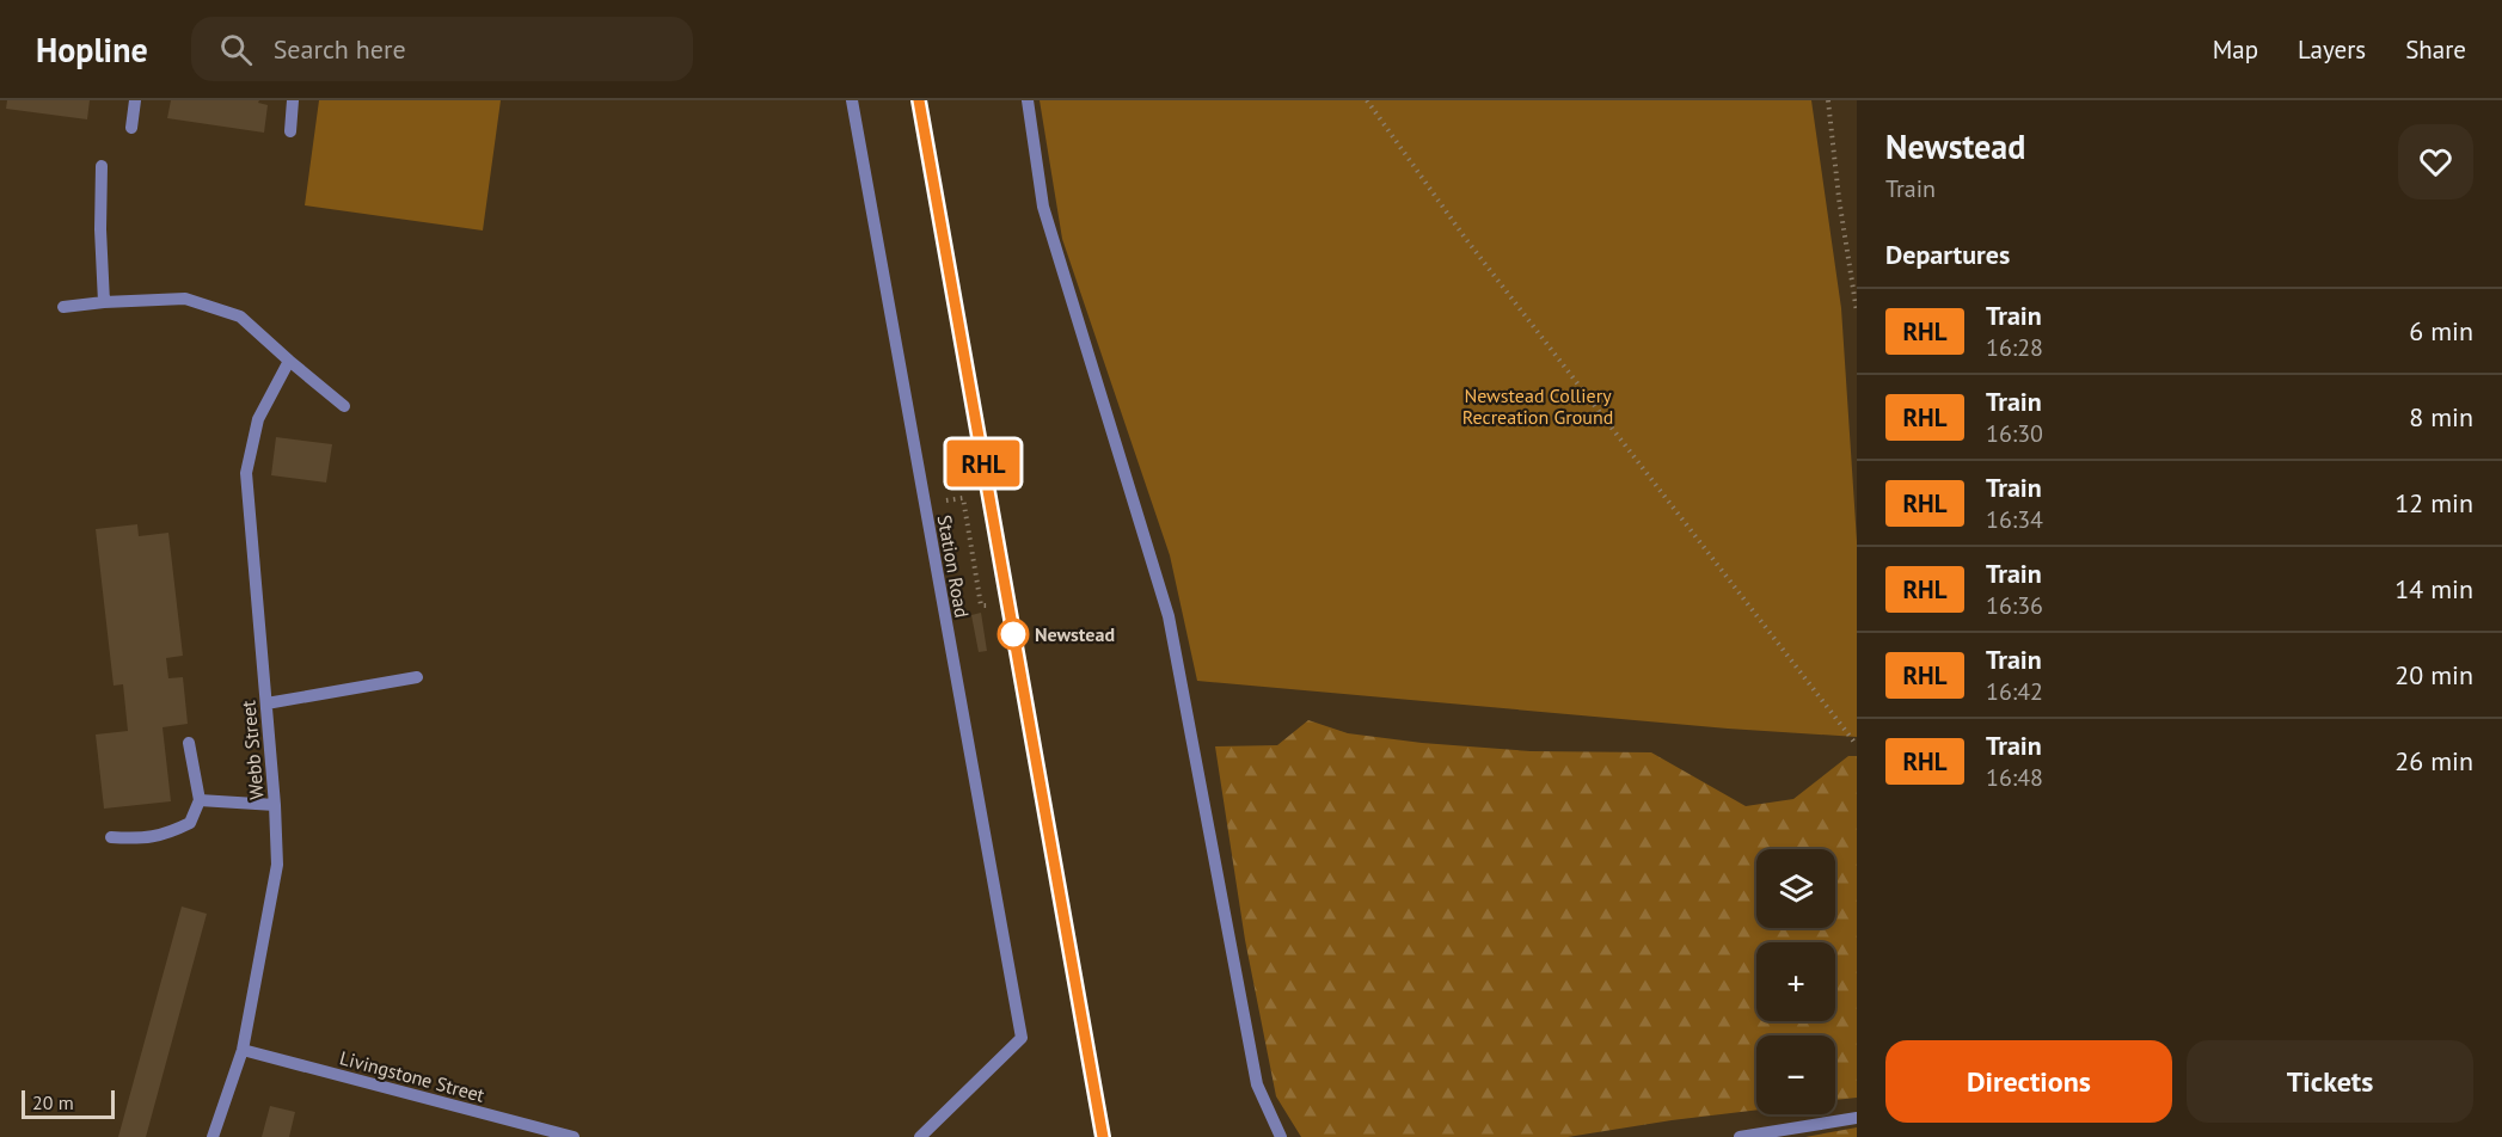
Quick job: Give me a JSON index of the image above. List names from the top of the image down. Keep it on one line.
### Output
{"streets":{"street":["Station Road","Webb Street","Livingstone Street"]},"crossings":[["Webb Street","Livingstone Street"]],"parks":["Newstead Colliery Recreation Ground"],"places":["Newstead"],"scale_bar":"20 m","page":{"header":"Hopline","search":"Search here","nav":["Map","Layers","Share"],"on_map":"RHL","heading":[["Newstead","Train"],"Departures"],"list":[{"mark":"RHL","name":"Train","note":"16:28","value":"6 min"},{"mark":"RHL","name":"Train","note":"16:30","value":"8 min"},{"mark":"RHL","name":"Train","note":"16:34","value":"12 min"},{"mark":"RHL","name":"Train","note":"16:36","value":"14 min"},{"mark":"RHL","name":"Train","note":"16:42","value":"20 min"},{"mark":"RHL","name":"Train","note":"16:48","value":"26 min"}],"map_buttons":["+","−"],"buttons":["Directions","Tickets"],"scale":"20 m"}}
